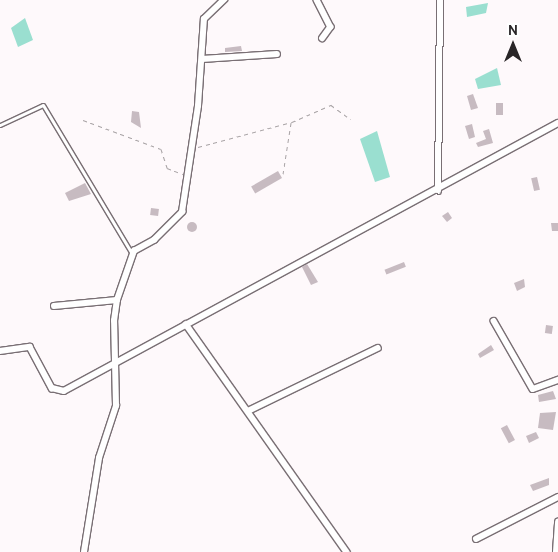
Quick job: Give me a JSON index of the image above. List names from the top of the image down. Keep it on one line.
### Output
{"north":"top"}
